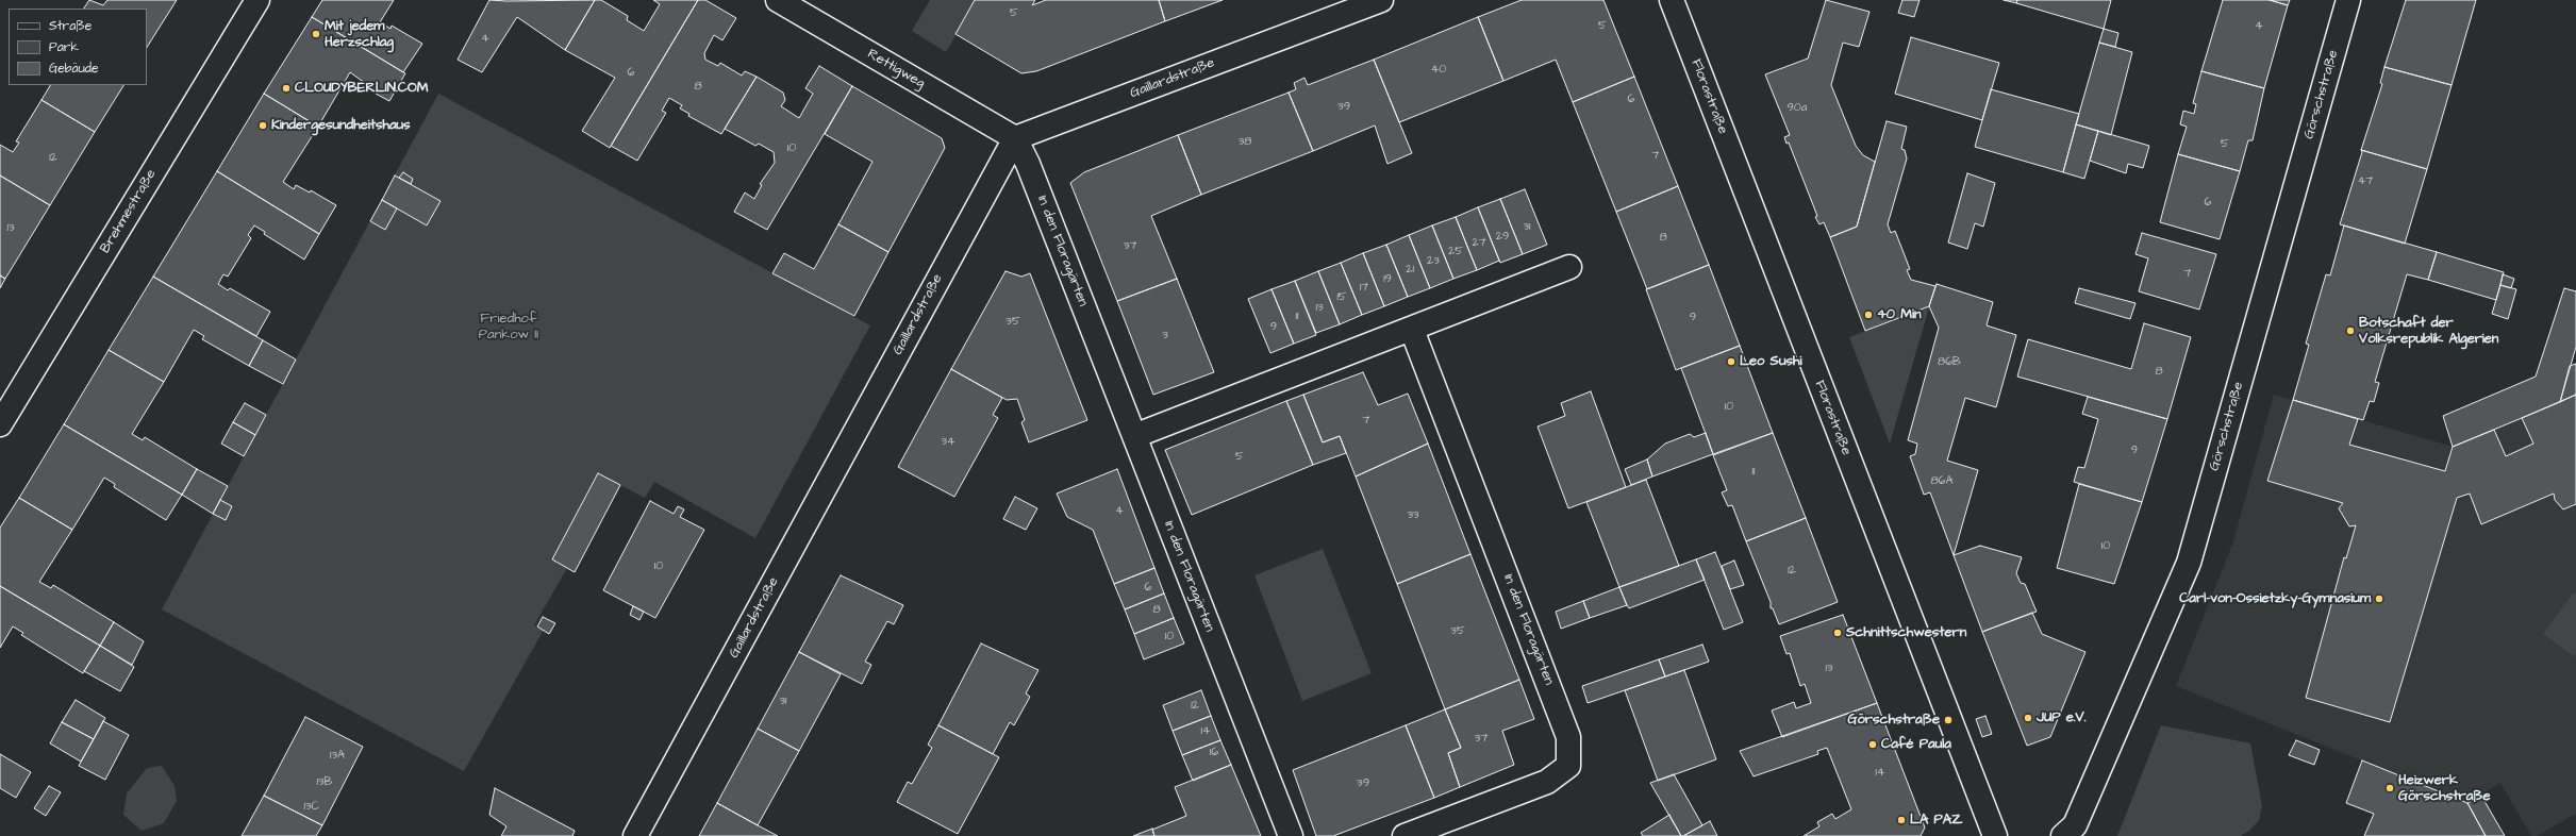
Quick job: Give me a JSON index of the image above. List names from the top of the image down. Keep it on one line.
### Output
{"streets":{"street":["Rettigweg","Gaillardstraße","Görschstraße","Florastraße","Brehmestraße","In den Floragärten"]},"crossings":[["Rettigweg","Gaillardstraße"],["Rettigweg","In den Floragärten"],["Gaillardstraße","In den Floragärten"]],"parks":["Friedhof Pankow II"],"places":["Mit jedem Herzschlag","CLOUDYBERLIN.COM","Kindergesundheitshaus","40 Min","Botschaft der Volksrepublik Algerien","Leo Sushi","Carl-von-Ossietzky-Gymnasium","Schnittschwestern","JUP e.V.","Görschstraße","Café Paula","Heizwerk Görschstraße","LA PAZ"],"house_numbers":["5","5","4","4","40","6","8","6","39","90a","38","5","10","7","12","47","6","31","13","29","8","27","37","25","23","21","7","19","17","15","13","11","9","35","9","3","86B","8","10","7","34","9","5","11","86A","4","33","10","10","12","6","8","35","10","13","31","12","14","37","16","13A","14","13B","39","13C"],"legend":["Straße","Park","Gebäude"]}
